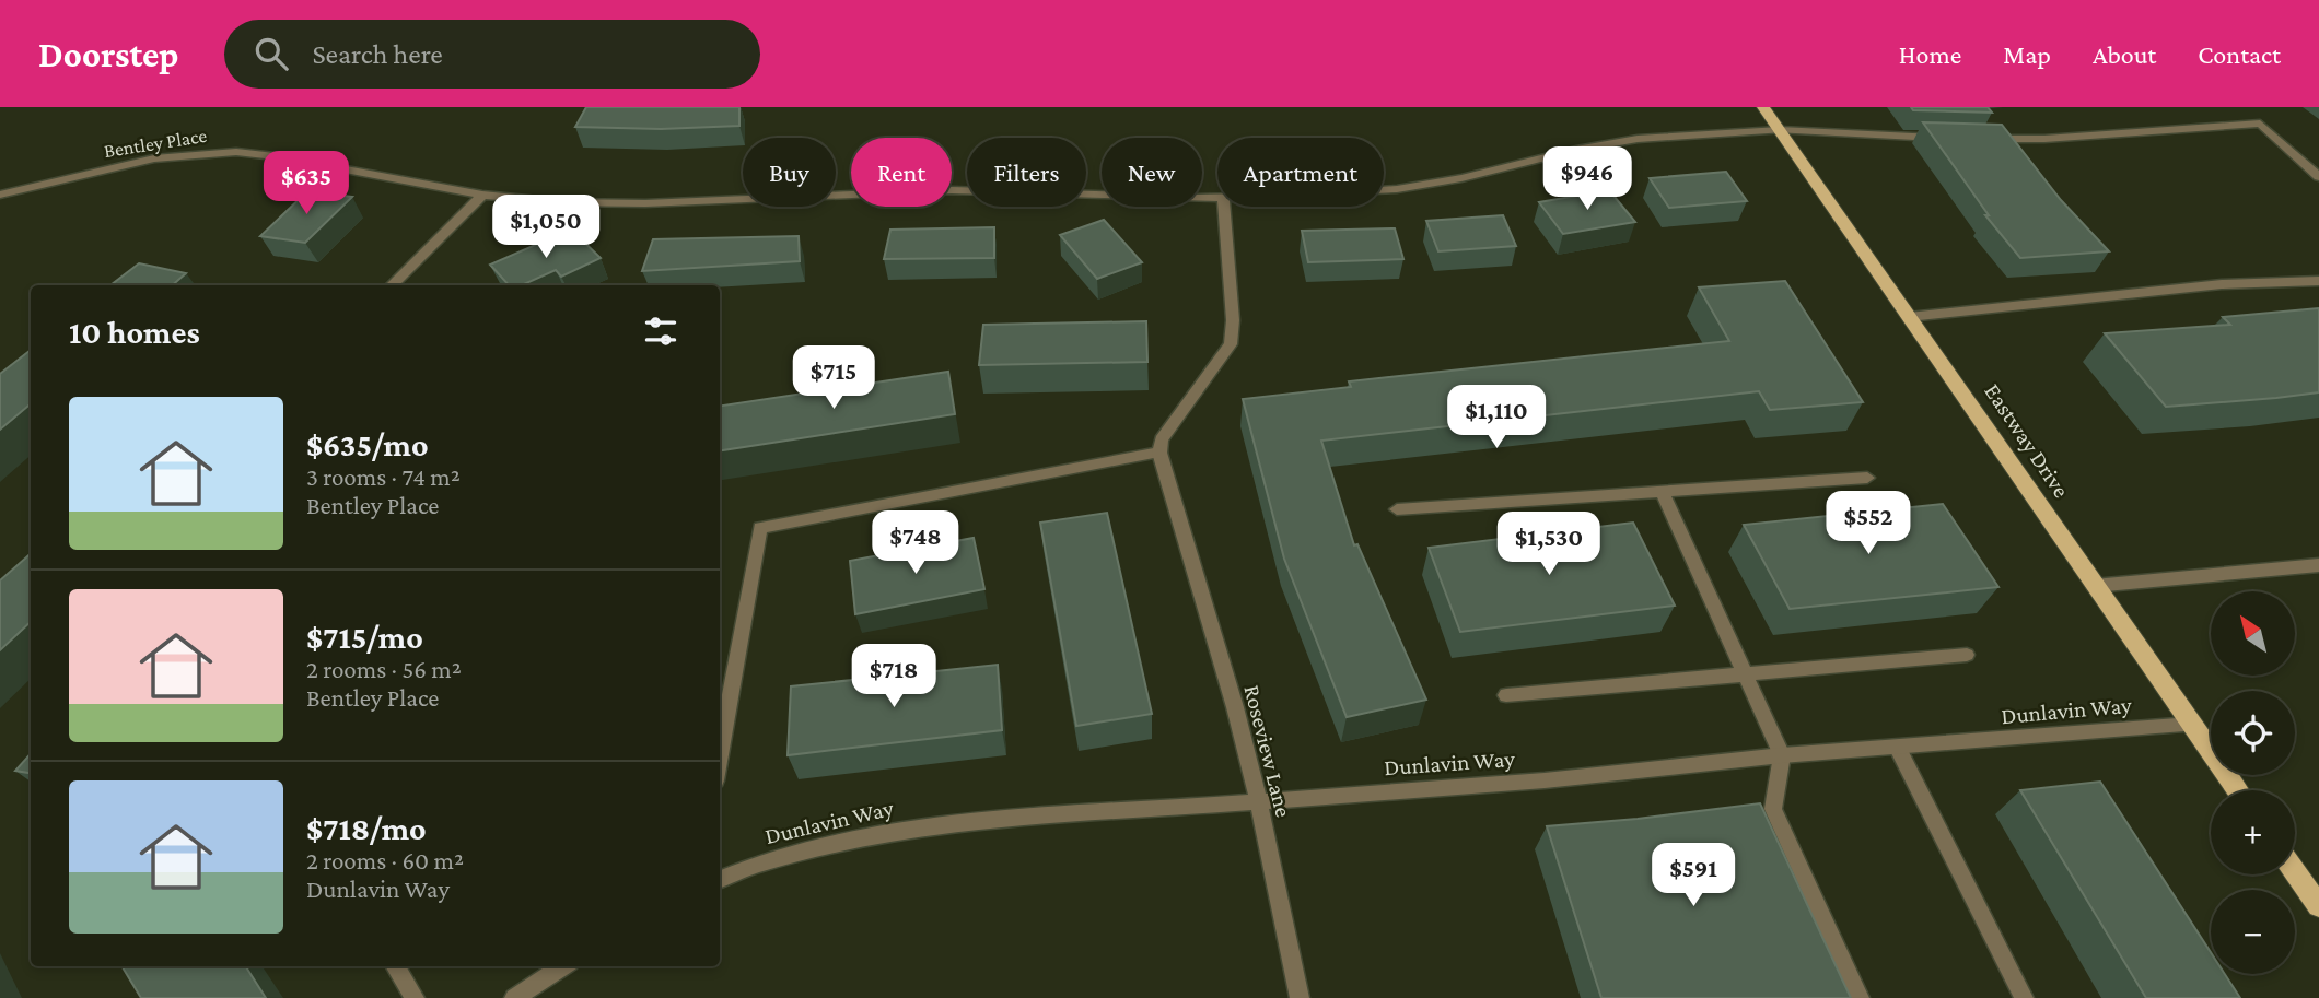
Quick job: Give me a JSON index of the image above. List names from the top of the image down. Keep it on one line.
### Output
{"streets":{"main road":["Eastway Drive"],"street":["Bentley Place","Dunlavin Way","Roseview Lane"]},"crossings":[["Bentley Place","Eastway Drive"],["Eastway Drive","Dunlavin Way"],["Dunlavin Way","Roseview Lane"]],"north":"top left","page":{"header":"Doorstep","search":"Search here","nav":["Home","Map","About","Contact"],"chip":["Buy","Rent","Filters","New","Apartment"],"price":["$946","$635","$1,050","$715","$1,110","$552","$748","$1,530","$718","$591"],"heading":"10 homes","list":[{"name":"$635/mo","note":"3 rooms · 74 m² · Bentley Place"},{"name":"$715/mo","note":"2 rooms · 56 m² · Bentley Place"},{"name":"$718/mo","note":"2 rooms · 60 m² · Dunlavin Way"}],"map_buttons":["+","−"]}}
